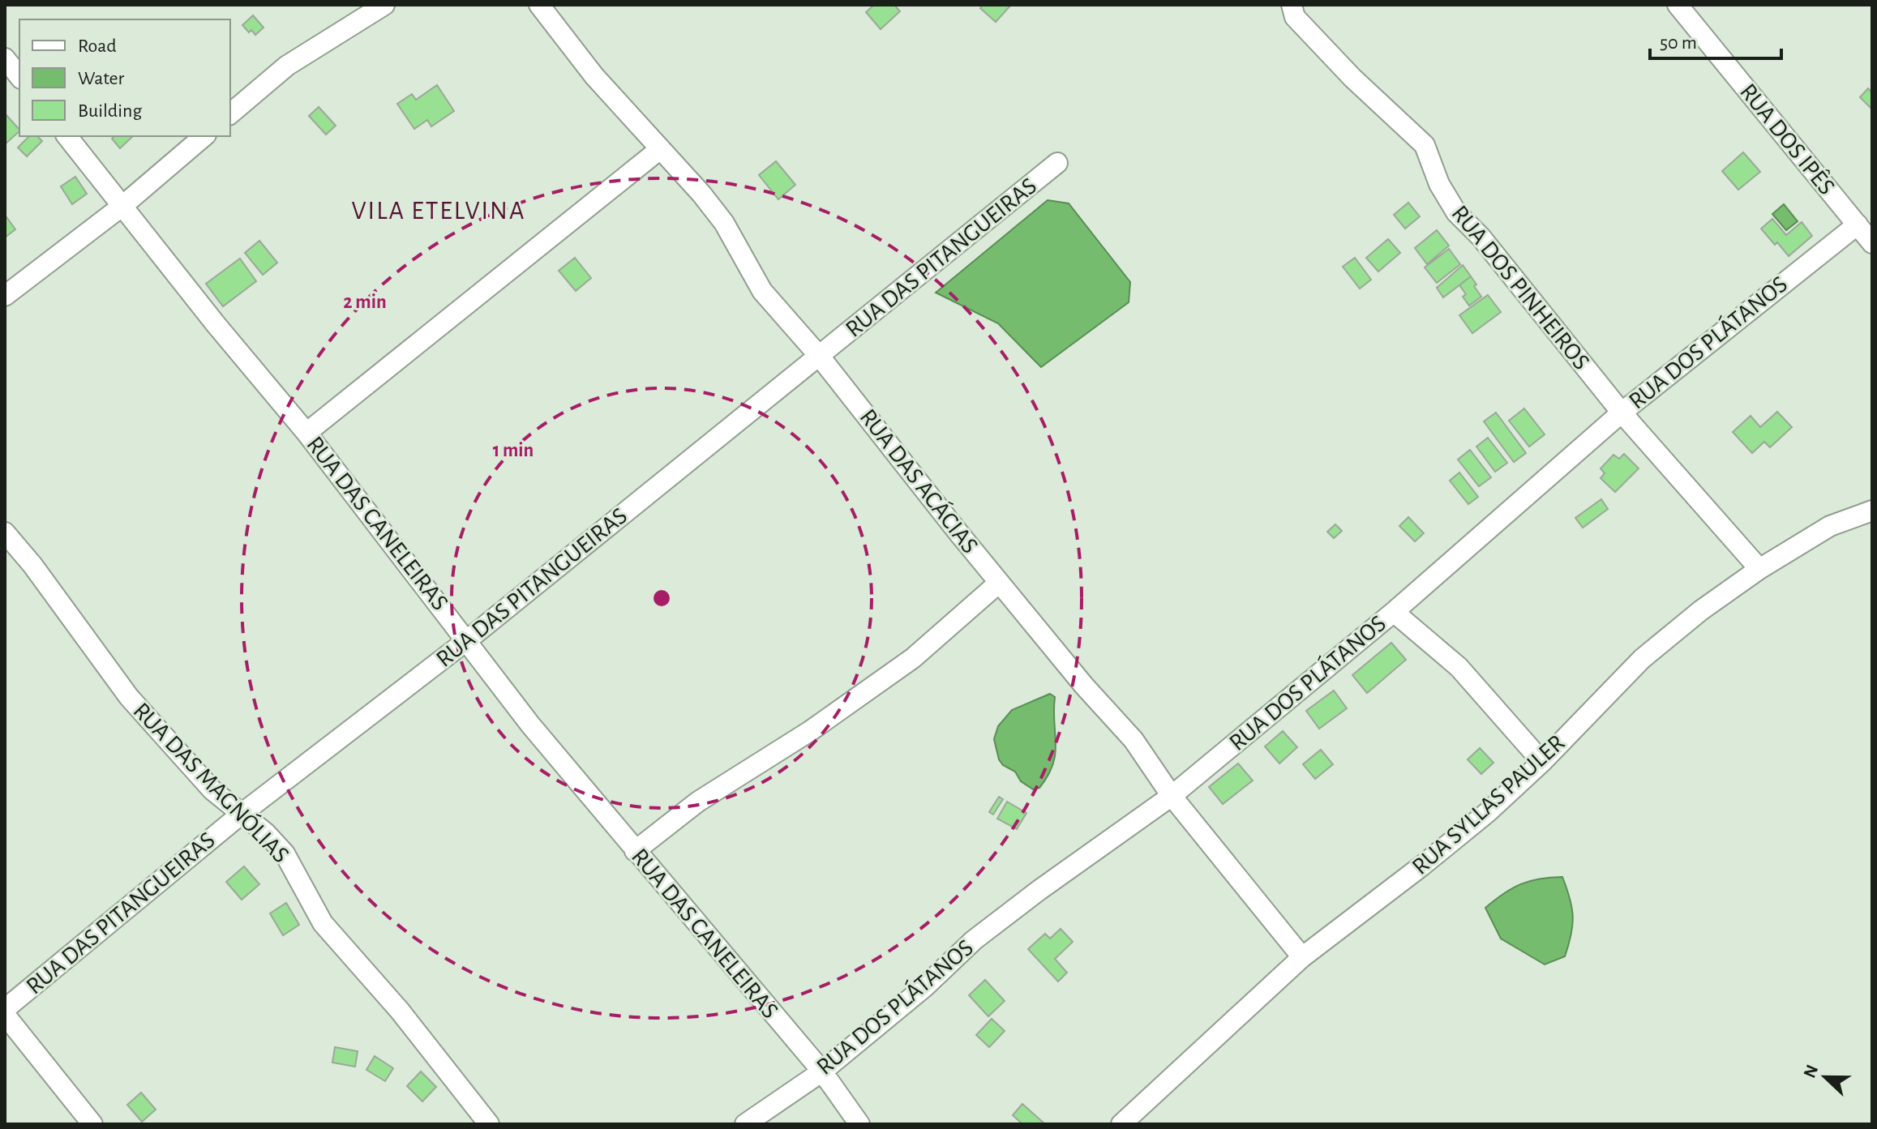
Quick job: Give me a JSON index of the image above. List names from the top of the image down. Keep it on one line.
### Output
{"streets":{"street":["RUA DOS IPÊS","RUA DAS PITANGUEIRAS","RUA DOS PINHEIROS","RUA DOS PLÁTANOS","RUA DAS ACÁCIAS","RUA DAS CANELEIRAS","RUA DAS MAGNÓLIAS","RUA SYLLAS PAULER"]},"crossings":[["RUA DOS IPÊS","RUA DOS PLÁTANOS"],["RUA DAS PITANGUEIRAS","RUA DAS ACÁCIAS"],["RUA DAS PITANGUEIRAS","RUA DAS CANELEIRAS"],["RUA DAS PITANGUEIRAS","RUA DAS MAGNÓLIAS"],["RUA DOS PINHEIROS","RUA DOS PLÁTANOS"],["RUA DOS PINHEIROS","RUA SYLLAS PAULER"],["RUA DOS PLÁTANOS","RUA DAS ACÁCIAS"],["RUA DOS PLÁTANOS","RUA DAS CANELEIRAS"],["RUA DAS ACÁCIAS","RUA SYLLAS PAULER"]],"districts":["VILA ETELVINA"],"legend":["Road","Water","Building"],"scale_bar":"50 m","north":"left","rings":["2 min","1 min"]}
